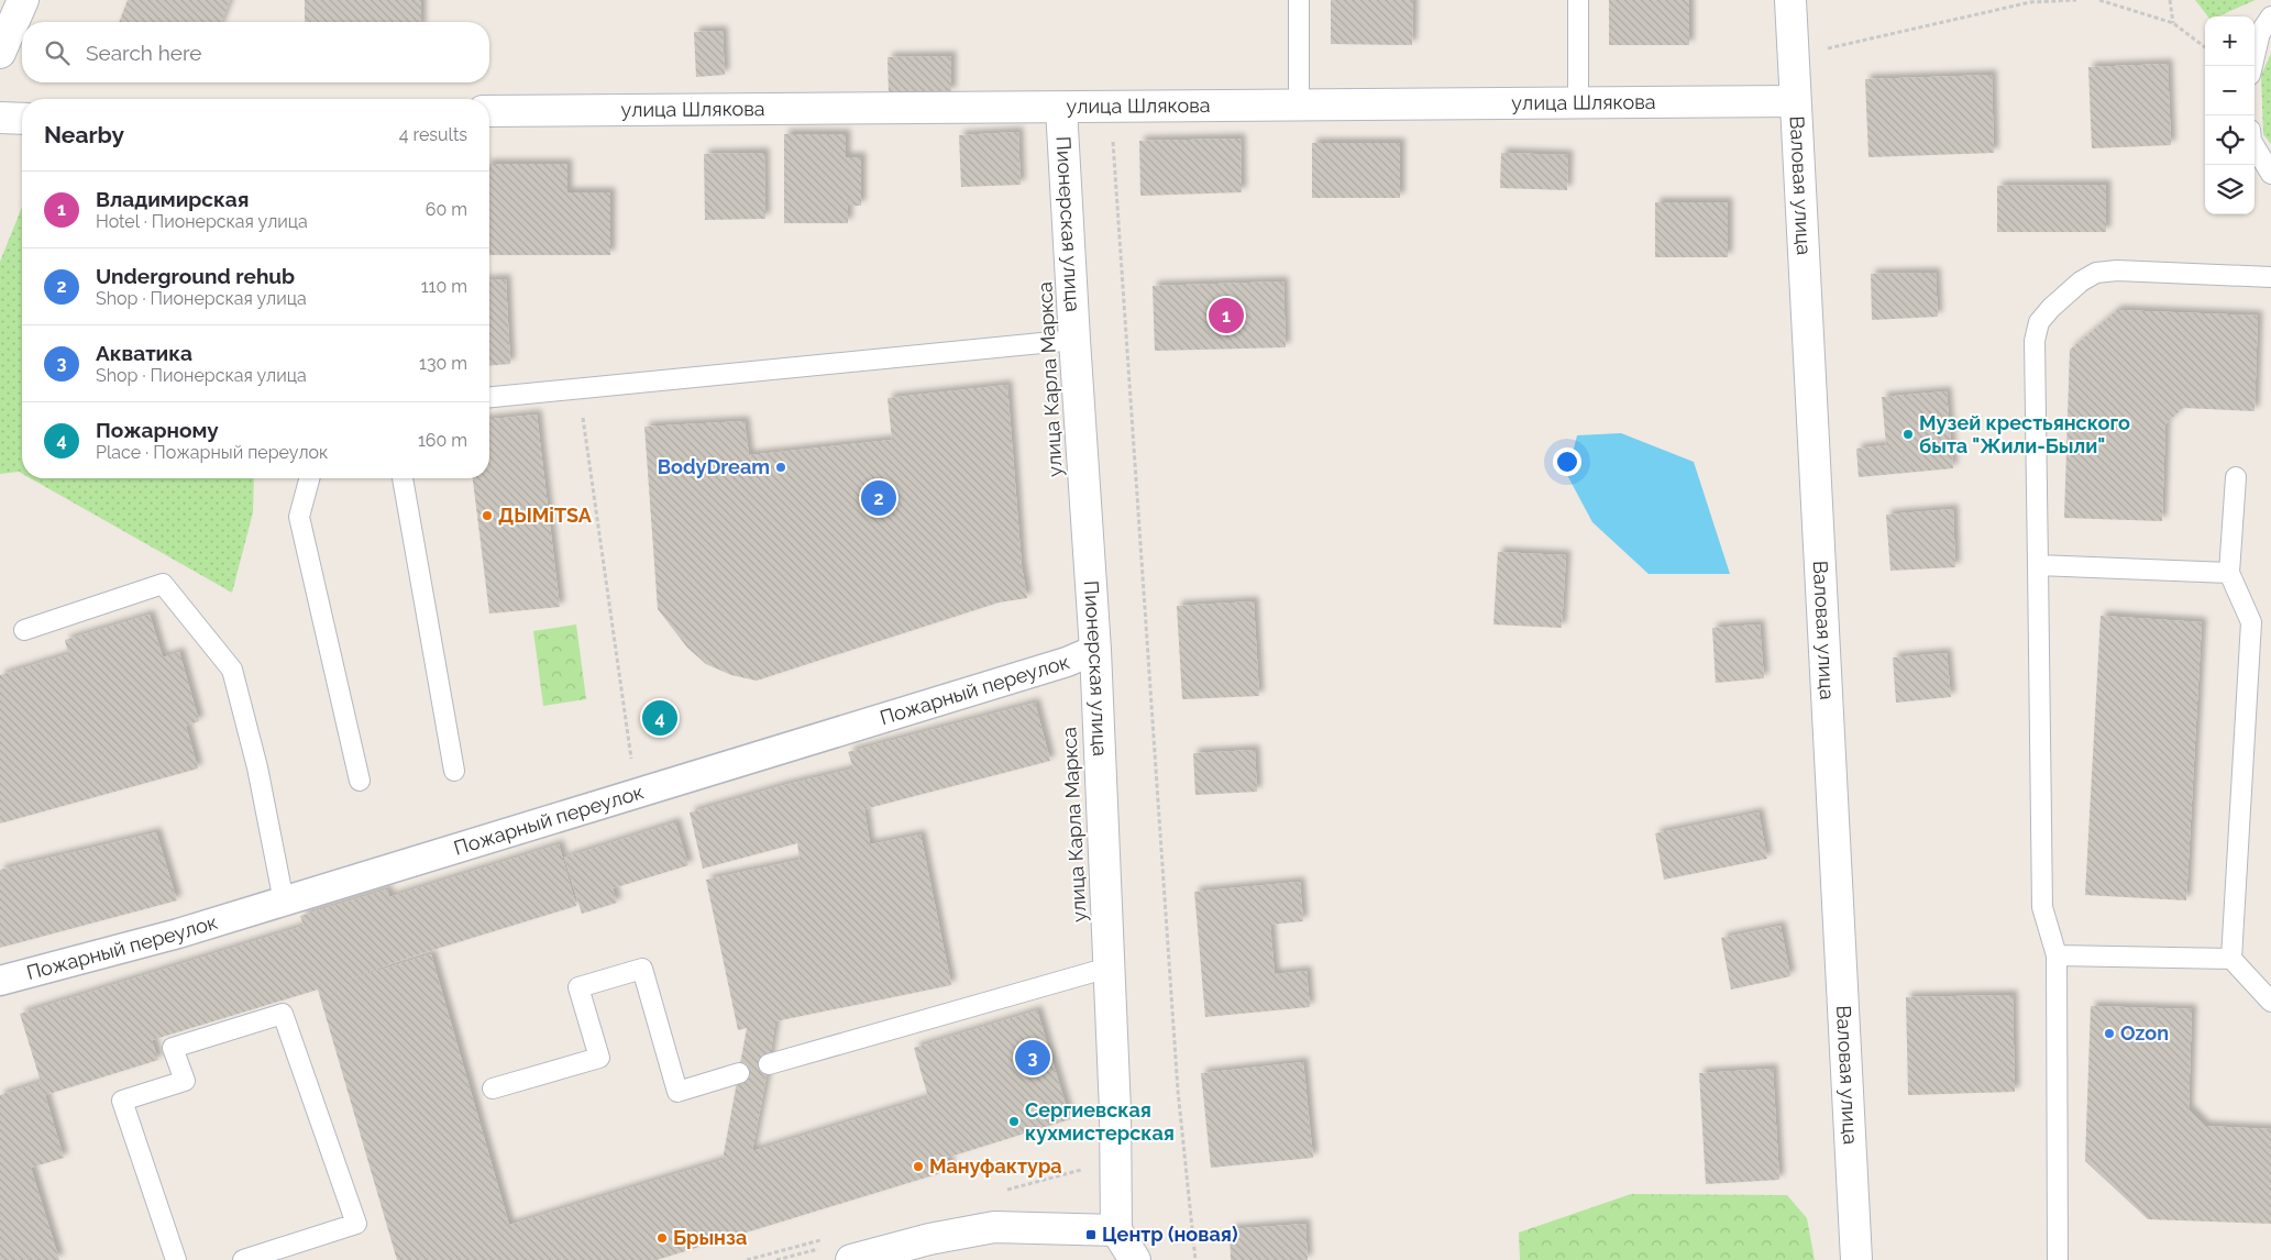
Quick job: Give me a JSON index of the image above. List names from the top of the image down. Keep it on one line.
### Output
{"streets":{"street":["улица Шлякова","Валовая улица","Пионерская улица","Пожарный переулок"]},"crossings":[["улица Шлякова","Валовая улица"],["улица Шлякова","Пионерская улица"],["Пионерская улица","Пожарный переулок"]],"places":{"other":["Музей крестьянского быта \"Жили-Были\"","BodyDream","ДЫМiTSA","Ozon","Сергиевская кухмистерская","Мануфактура","Брынза"],"transit":["Центр (новая)"]},"page":{"map_buttons":["+","−"],"search":"Search here","heading":["Nearby","4 results"],"list":[{"mark":"1","name":"Владимирская","note":"Hotel · Пионерская улица","value":"60 m"},{"mark":"2","name":"Underground rehub","note":"Shop · Пионерская улица","value":"110 m"},{"mark":"3","name":"Акватика","note":"Shop · Пионерская улица","value":"130 m"},{"mark":"4","name":"Пожарному","note":"Place · Пожарный переулок","value":"160 m"}],"pins":["1","2","4","3"]}}
